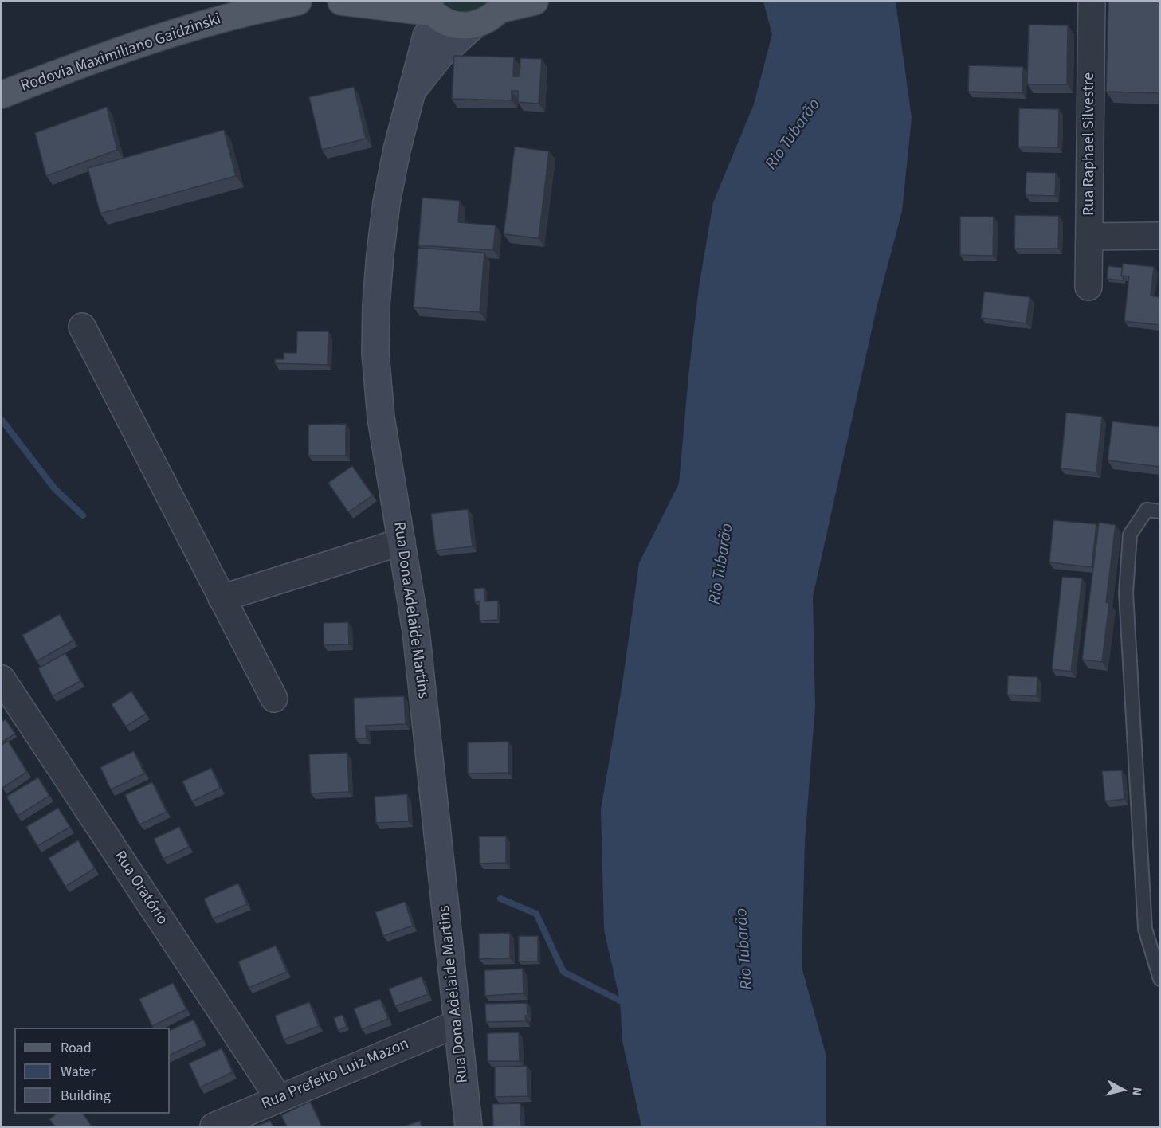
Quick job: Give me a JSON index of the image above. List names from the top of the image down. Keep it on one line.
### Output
{"streets":{"main road":["Rodovia Maximiliano Gaidzinski"],"street":["Rua Raphael Silvestre","Rua Dona Adelaide Martins","Rua Oratório","Rua Prefeito Luiz Mazon"]},"crossings":[["Rua Dona Adelaide Martins","Rua Prefeito Luiz Mazon"],["Rua Oratório","Rua Prefeito Luiz Mazon"]],"water":["Rio Tubarão"],"legend":["Road","Water","Building"],"north":"right"}
